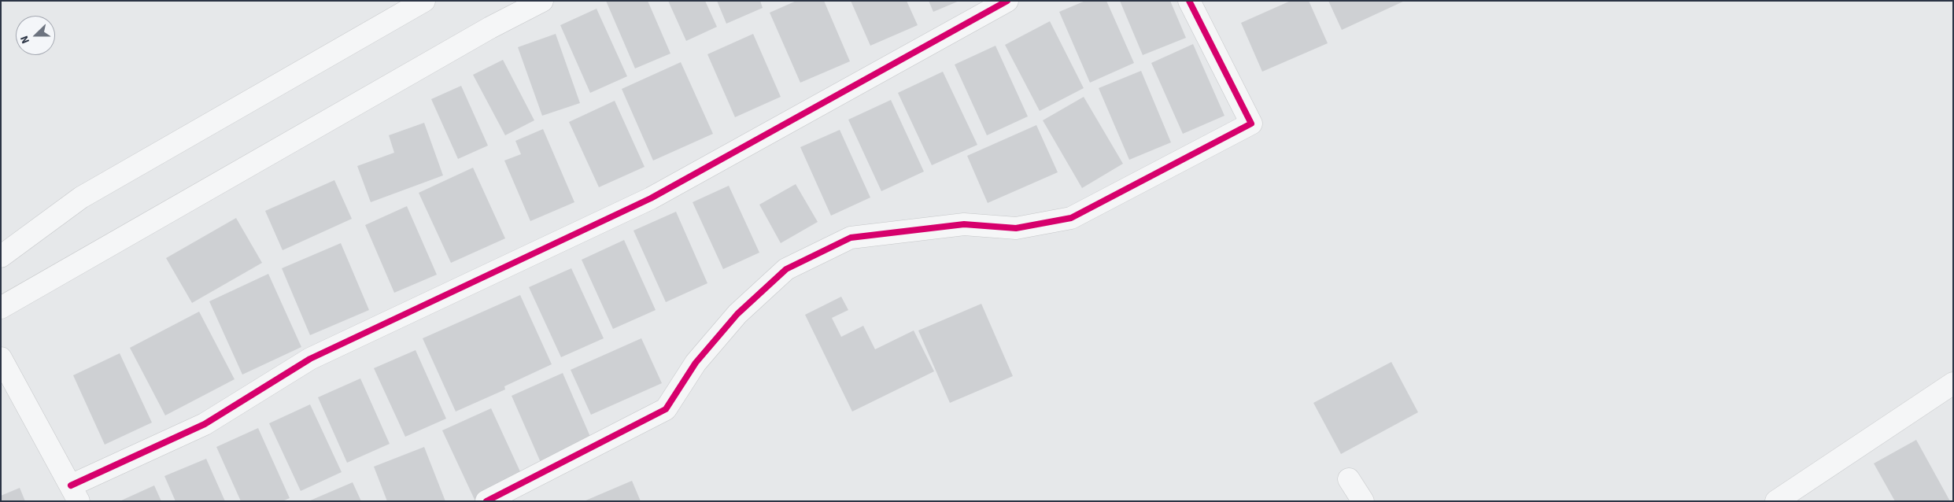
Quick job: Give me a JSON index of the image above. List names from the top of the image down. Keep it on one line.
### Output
{"north":"left"}
